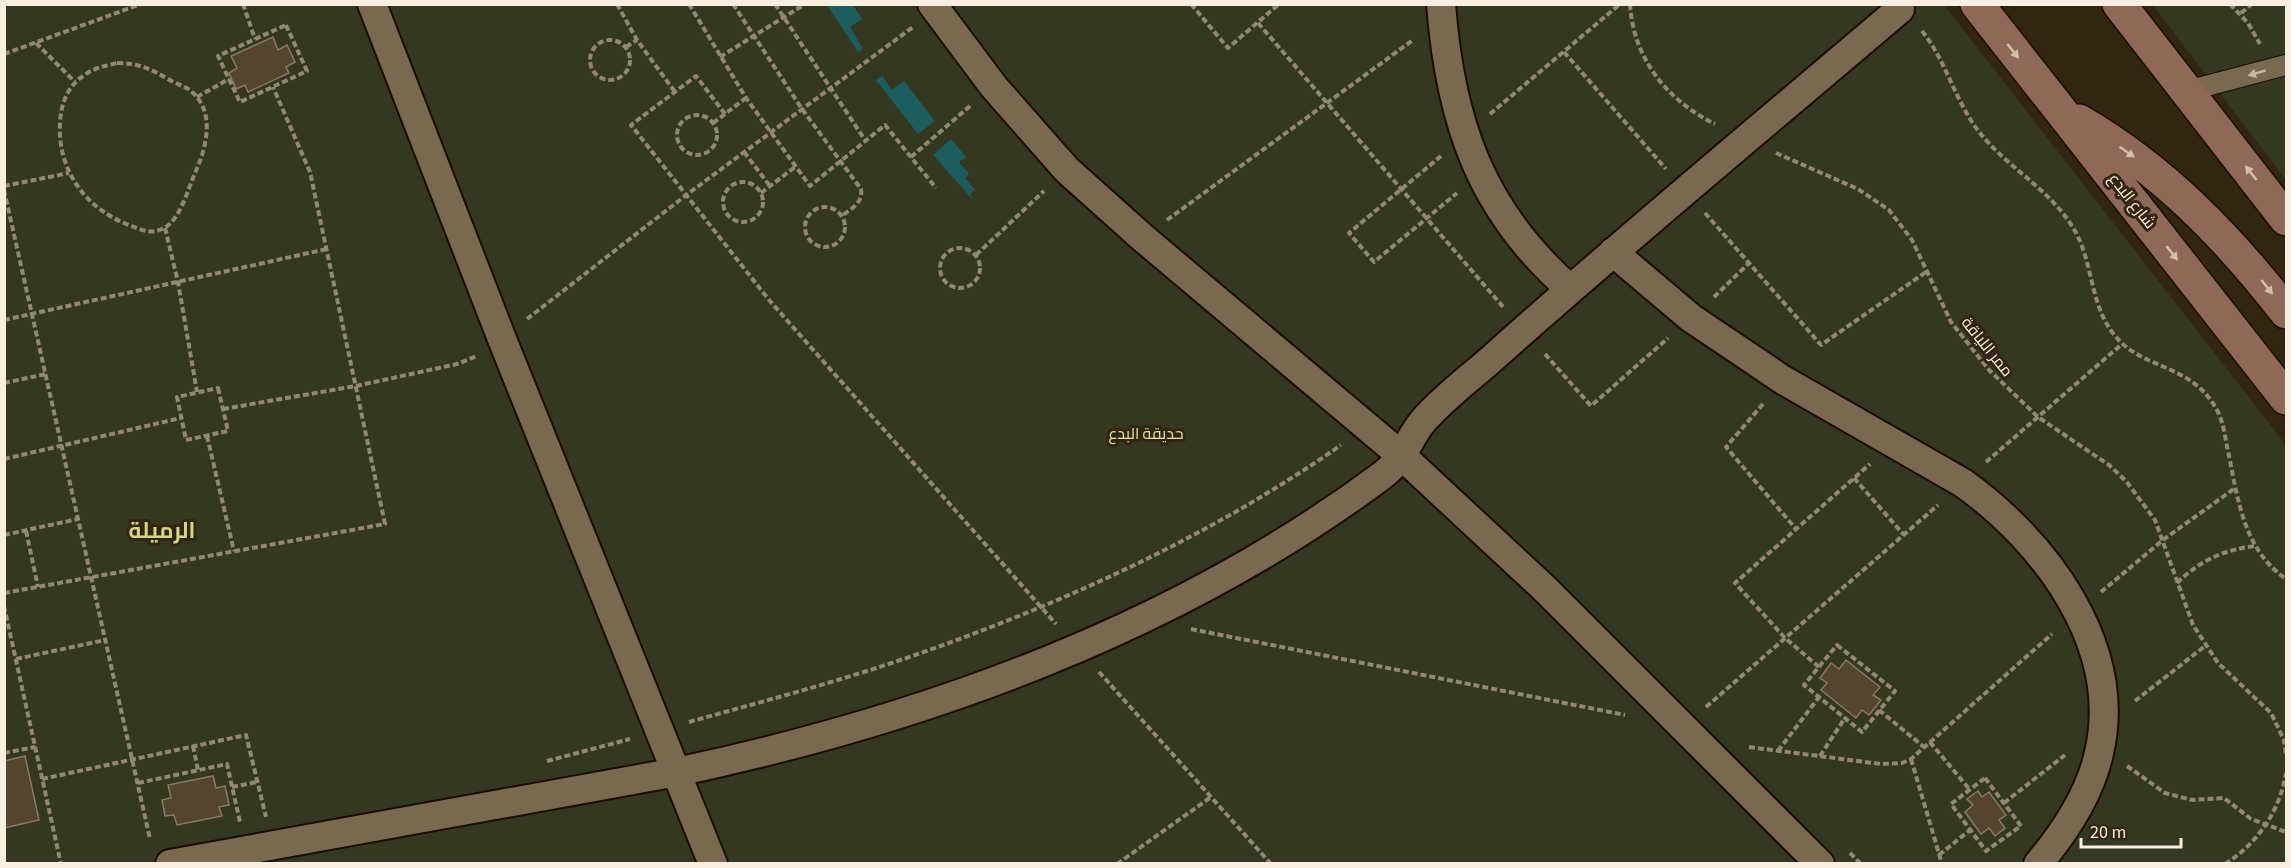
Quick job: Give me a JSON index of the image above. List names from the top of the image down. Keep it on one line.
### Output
{"streets":{"main road":["شارع البدع"],"path":["ممر اللياقة"]},"districts":["الرميلة"],"parks":["حديقة البدع"],"scale_bar":"20 m"}
